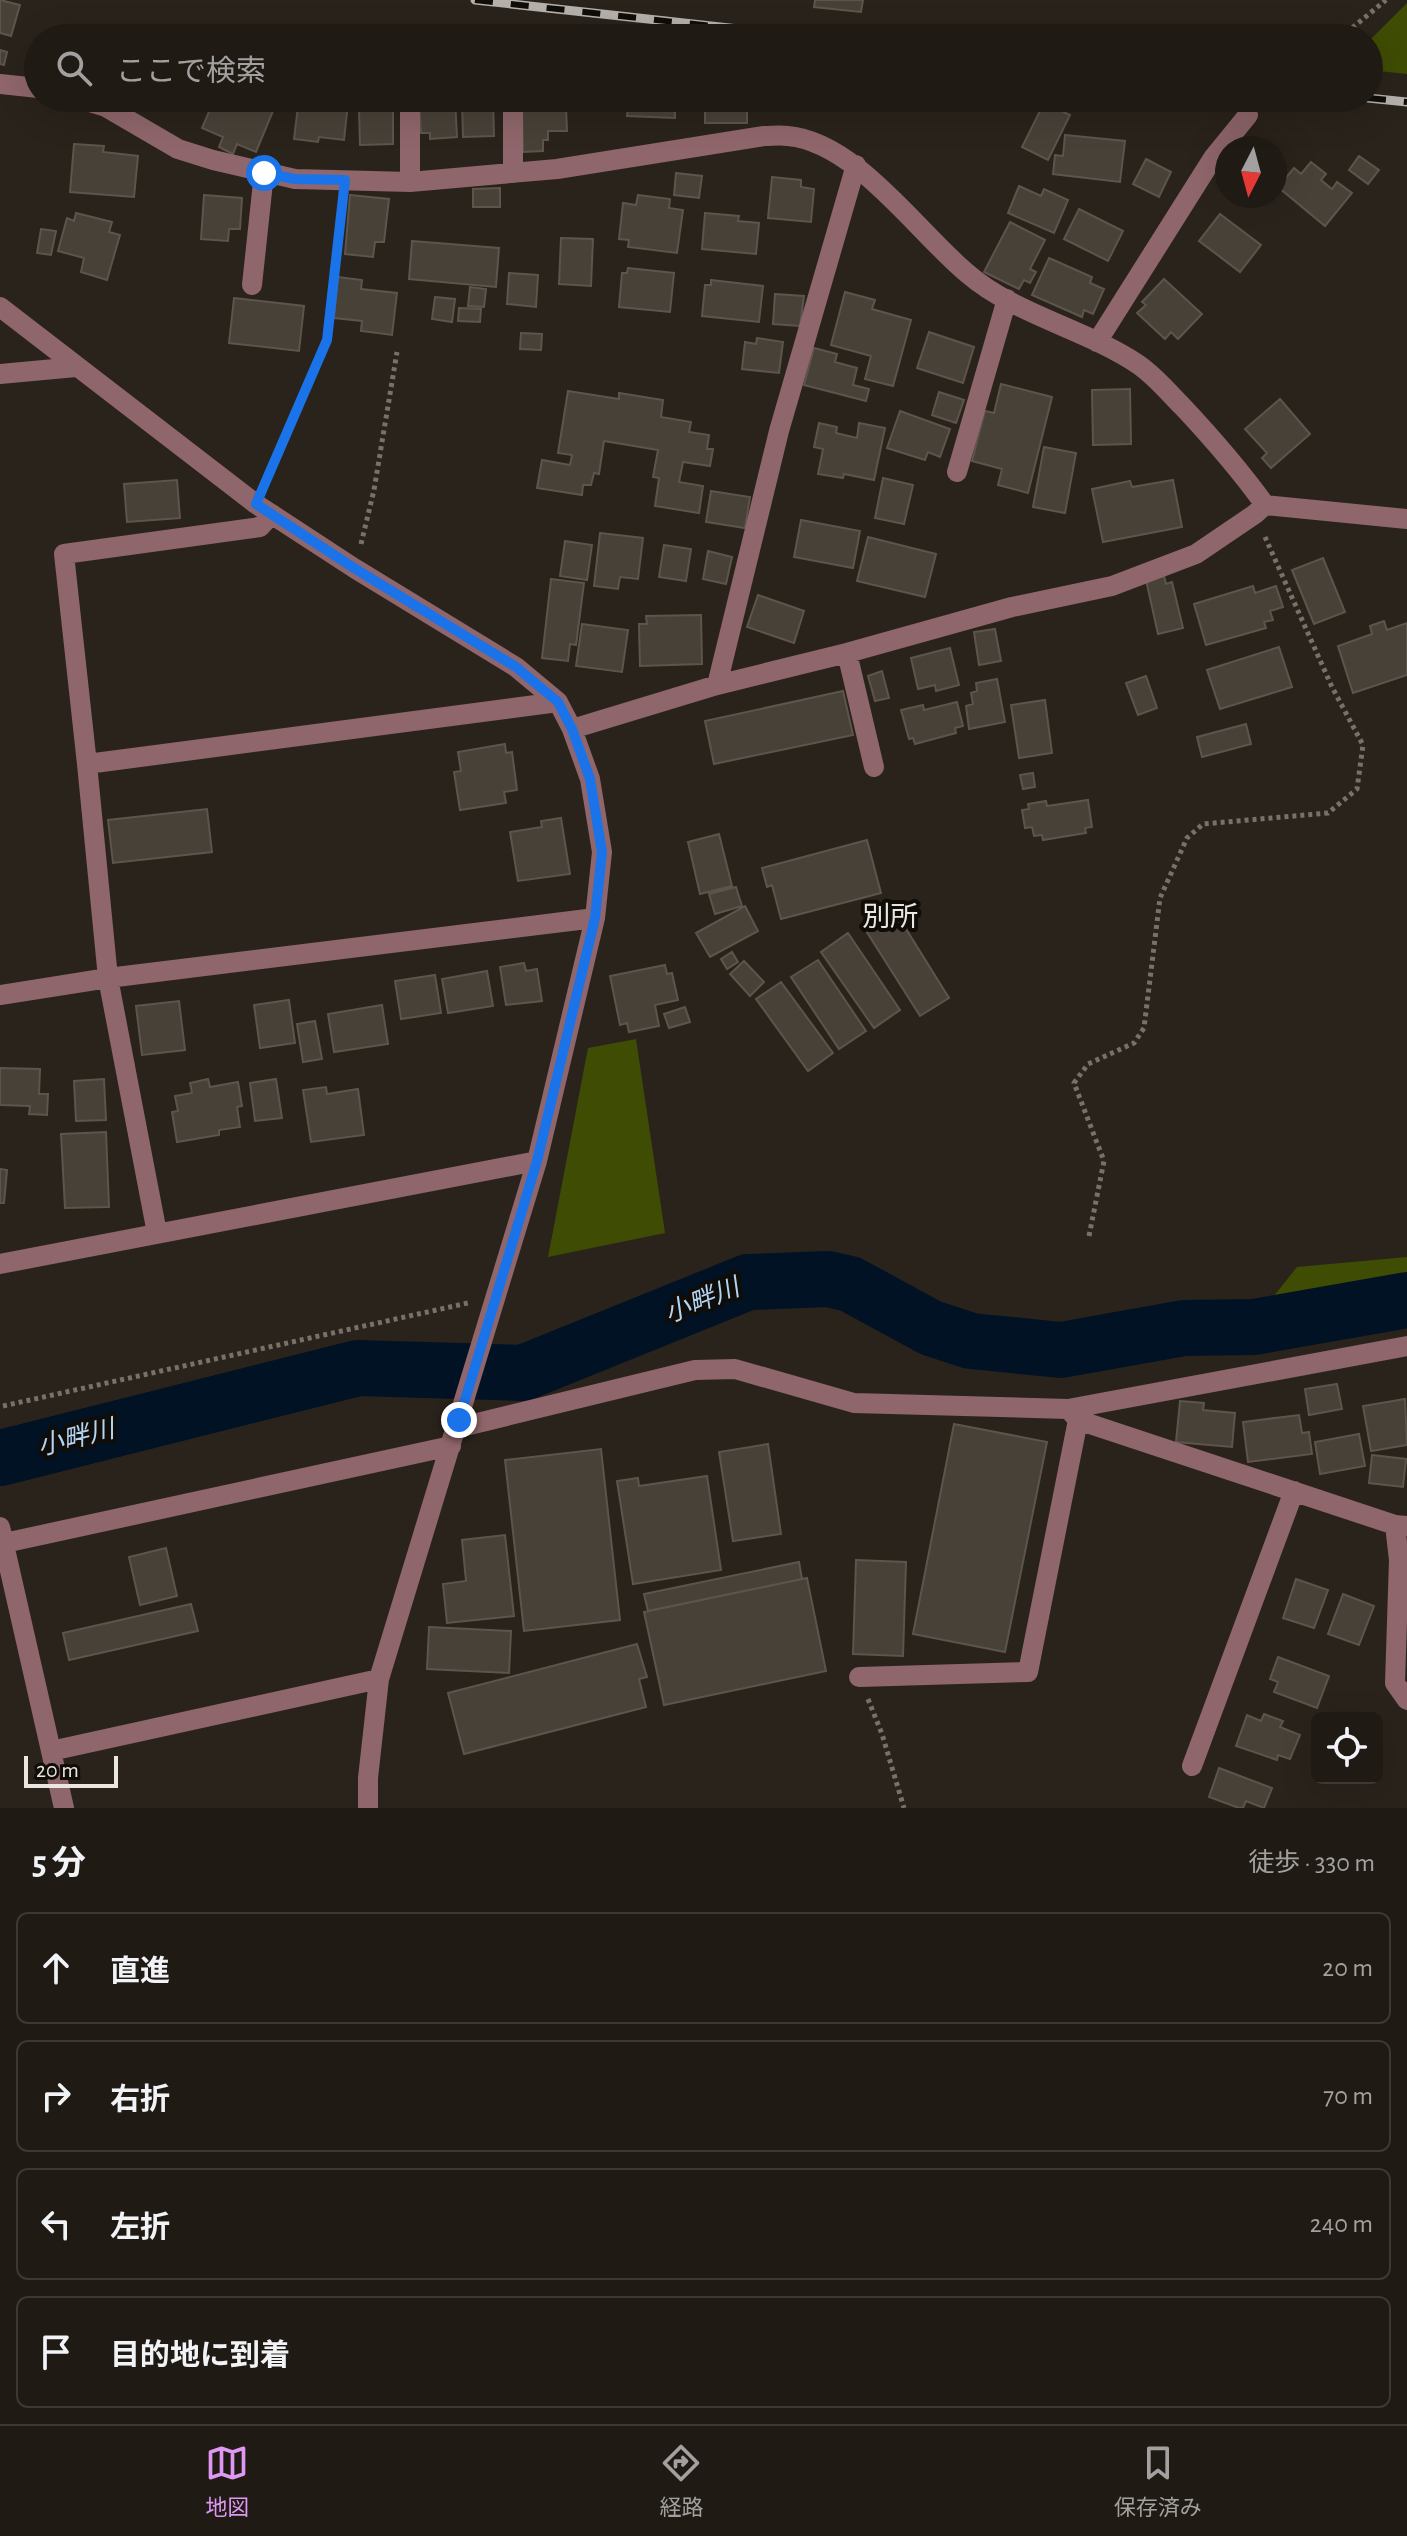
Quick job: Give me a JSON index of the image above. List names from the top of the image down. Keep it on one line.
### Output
{"districts":["別所"],"water":["小畔川"],"scale_bar":"20 m","north":"bottom","page":{"search":"ここで検索","scale":"20 m","heading":["5 分","徒歩 · 330 m"],"list":[["直進","20 m"],["右折","70 m"],["左折","240 m"],"目的地に到着"],"nav":["地図","経路","保存済み"]}}
